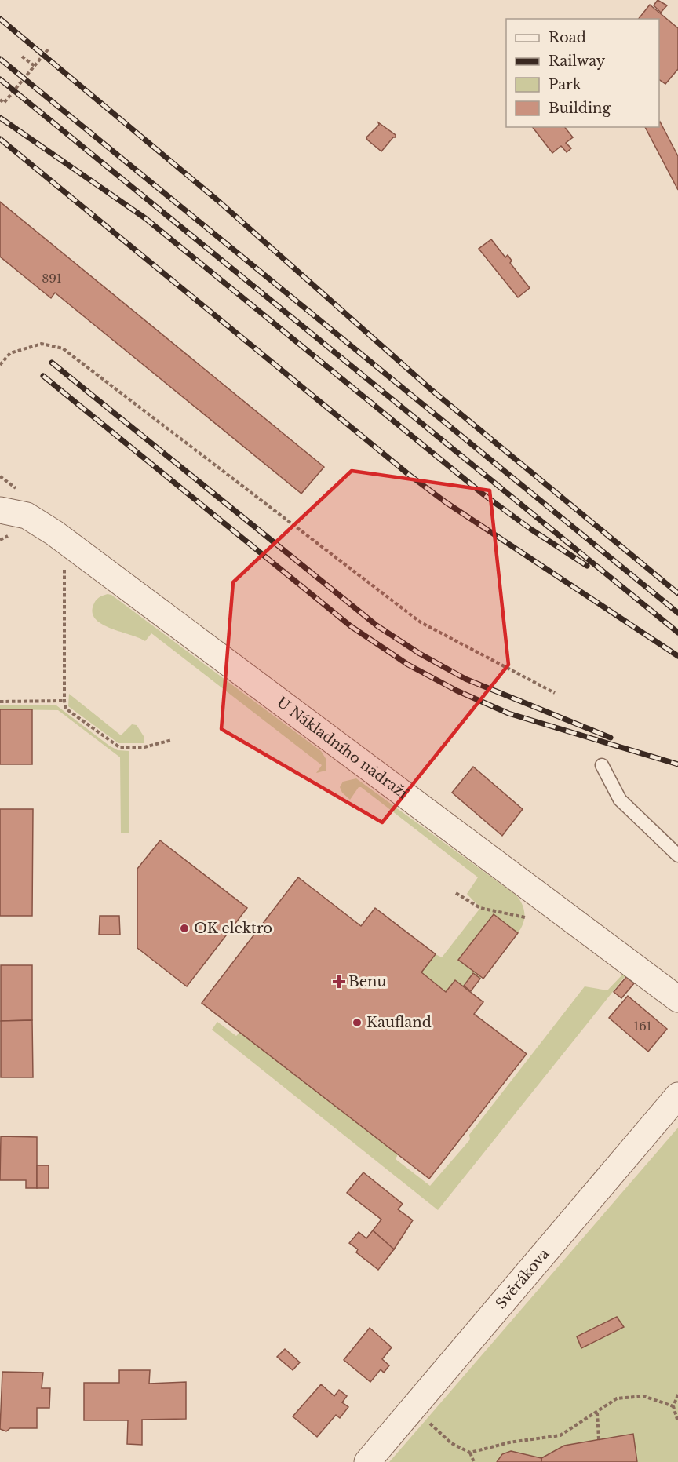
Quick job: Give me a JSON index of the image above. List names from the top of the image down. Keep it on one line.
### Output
{"streets":{"street":["U Nákladního nádraží","Svěrákova"]},"places":{"other":["OK elektro","Kaufland"],"health":["Benu"]},"house_numbers":["891","161"],"legend":["Road","Railway","Park","Building"]}
